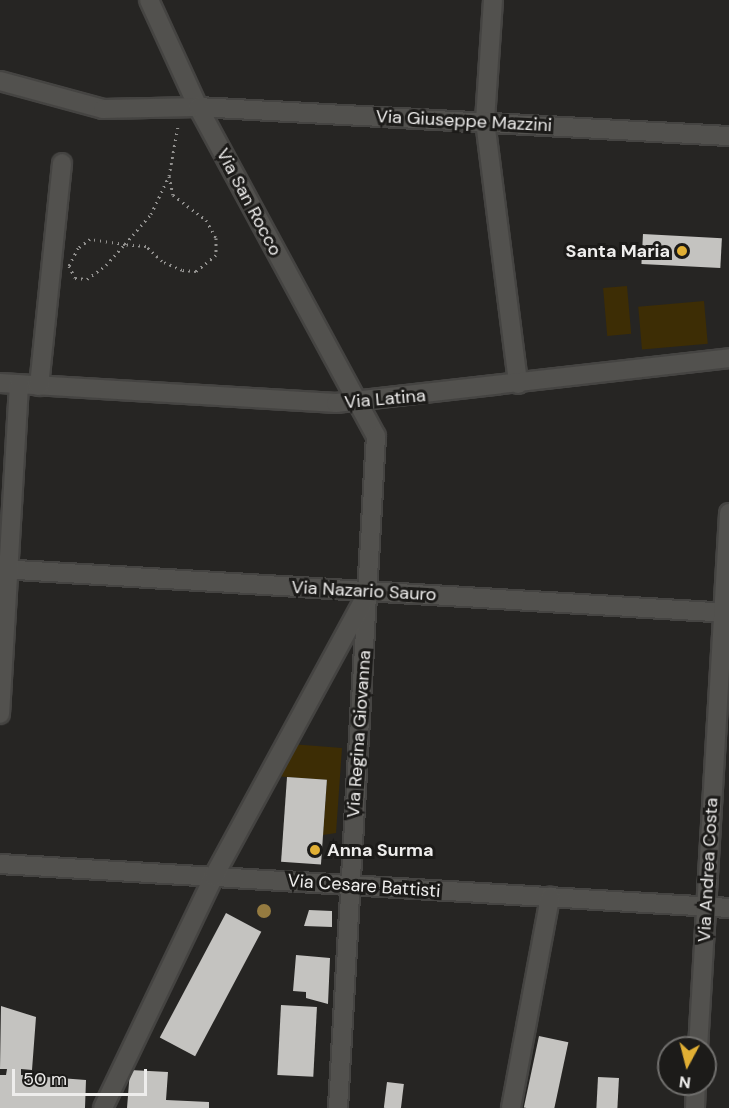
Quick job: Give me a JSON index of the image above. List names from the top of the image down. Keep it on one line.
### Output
{"streets":{"street":["Via Giuseppe Mazzini","Via San Rocco","Via Latina","Via Nazario Sauro","Via Regina Giovanna","Via Andrea Costa","Via Cesare Battisti"]},"crossings":[["Via Giuseppe Mazzini","Via San Rocco"],["Via San Rocco","Via Latina"],["Via San Rocco","Via Regina Giovanna"],["Via Latina","Via Regina Giovanna"],["Via Nazario Sauro","Via Regina Giovanna"],["Via Nazario Sauro","Via Andrea Costa"],["Via Regina Giovanna","Via Cesare Battisti"],["Via Andrea Costa","Via Cesare Battisti"]],"places":["Santa Maria","Anna Surma"],"scale_bar":"50 m","north":"bottom"}
